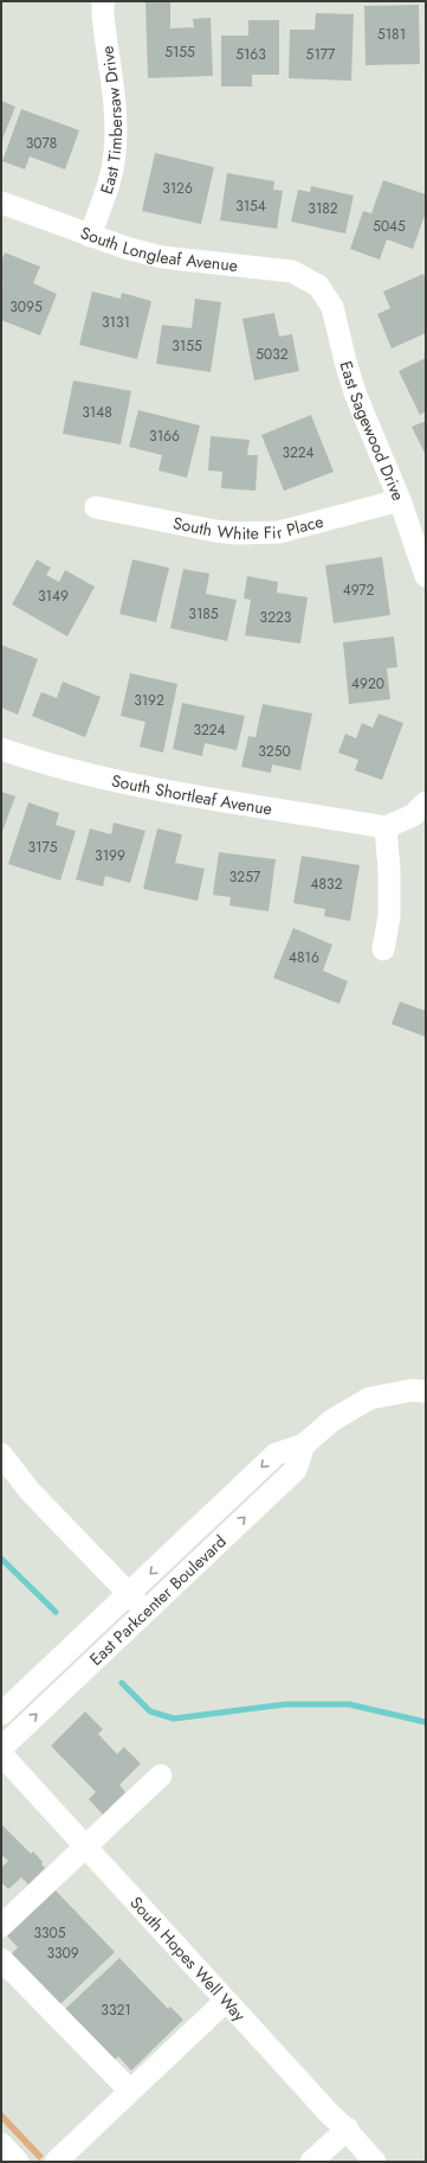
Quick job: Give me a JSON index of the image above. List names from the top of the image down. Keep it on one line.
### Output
{"streets":{"street":["East Timbersaw Drive","South Longleaf Avenue","East Sagewood Drive","South White Fir Place","South Shortleaf Avenue","East Parkcenter Boulevard","South Hopes Well Way"]},"crossings":[["East Timbersaw Drive","South Longleaf Avenue"],["South Longleaf Avenue","East Sagewood Drive"],["East Sagewood Drive","South White Fir Place"]],"house_numbers":["5181","5155","5163","5177","3078","3126","3154","3182","5045","3095","3131","3155","5032","3148","3166","3224","4972","3149","3185","3223","4920","3192","3224","3250","3175","3199","3257","4832","4816","3305","3309","3321"]}
